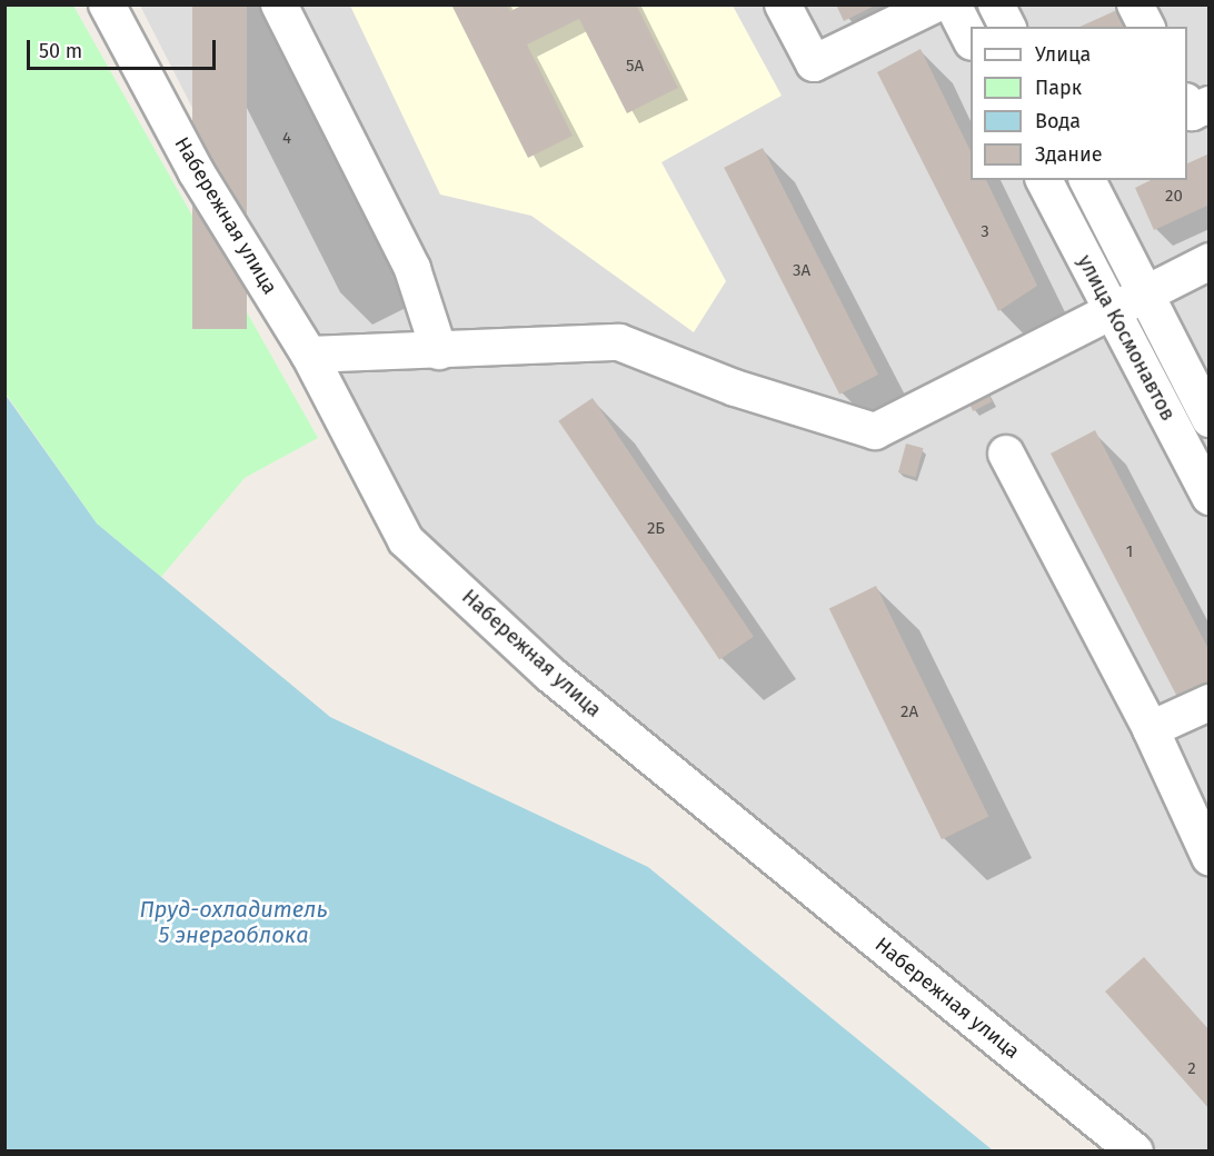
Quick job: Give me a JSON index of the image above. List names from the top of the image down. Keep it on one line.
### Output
{"streets":{"street":["Набережная улица","улица Космонавтов"]},"water":["Пруд-охладитель 5 энергоблока"],"house_numbers":["5А","4","20","3","3А","2Б","1","2А","2"],"legend":["Улица","Парк","Вода","Здание"],"scale_bar":"50 m"}
